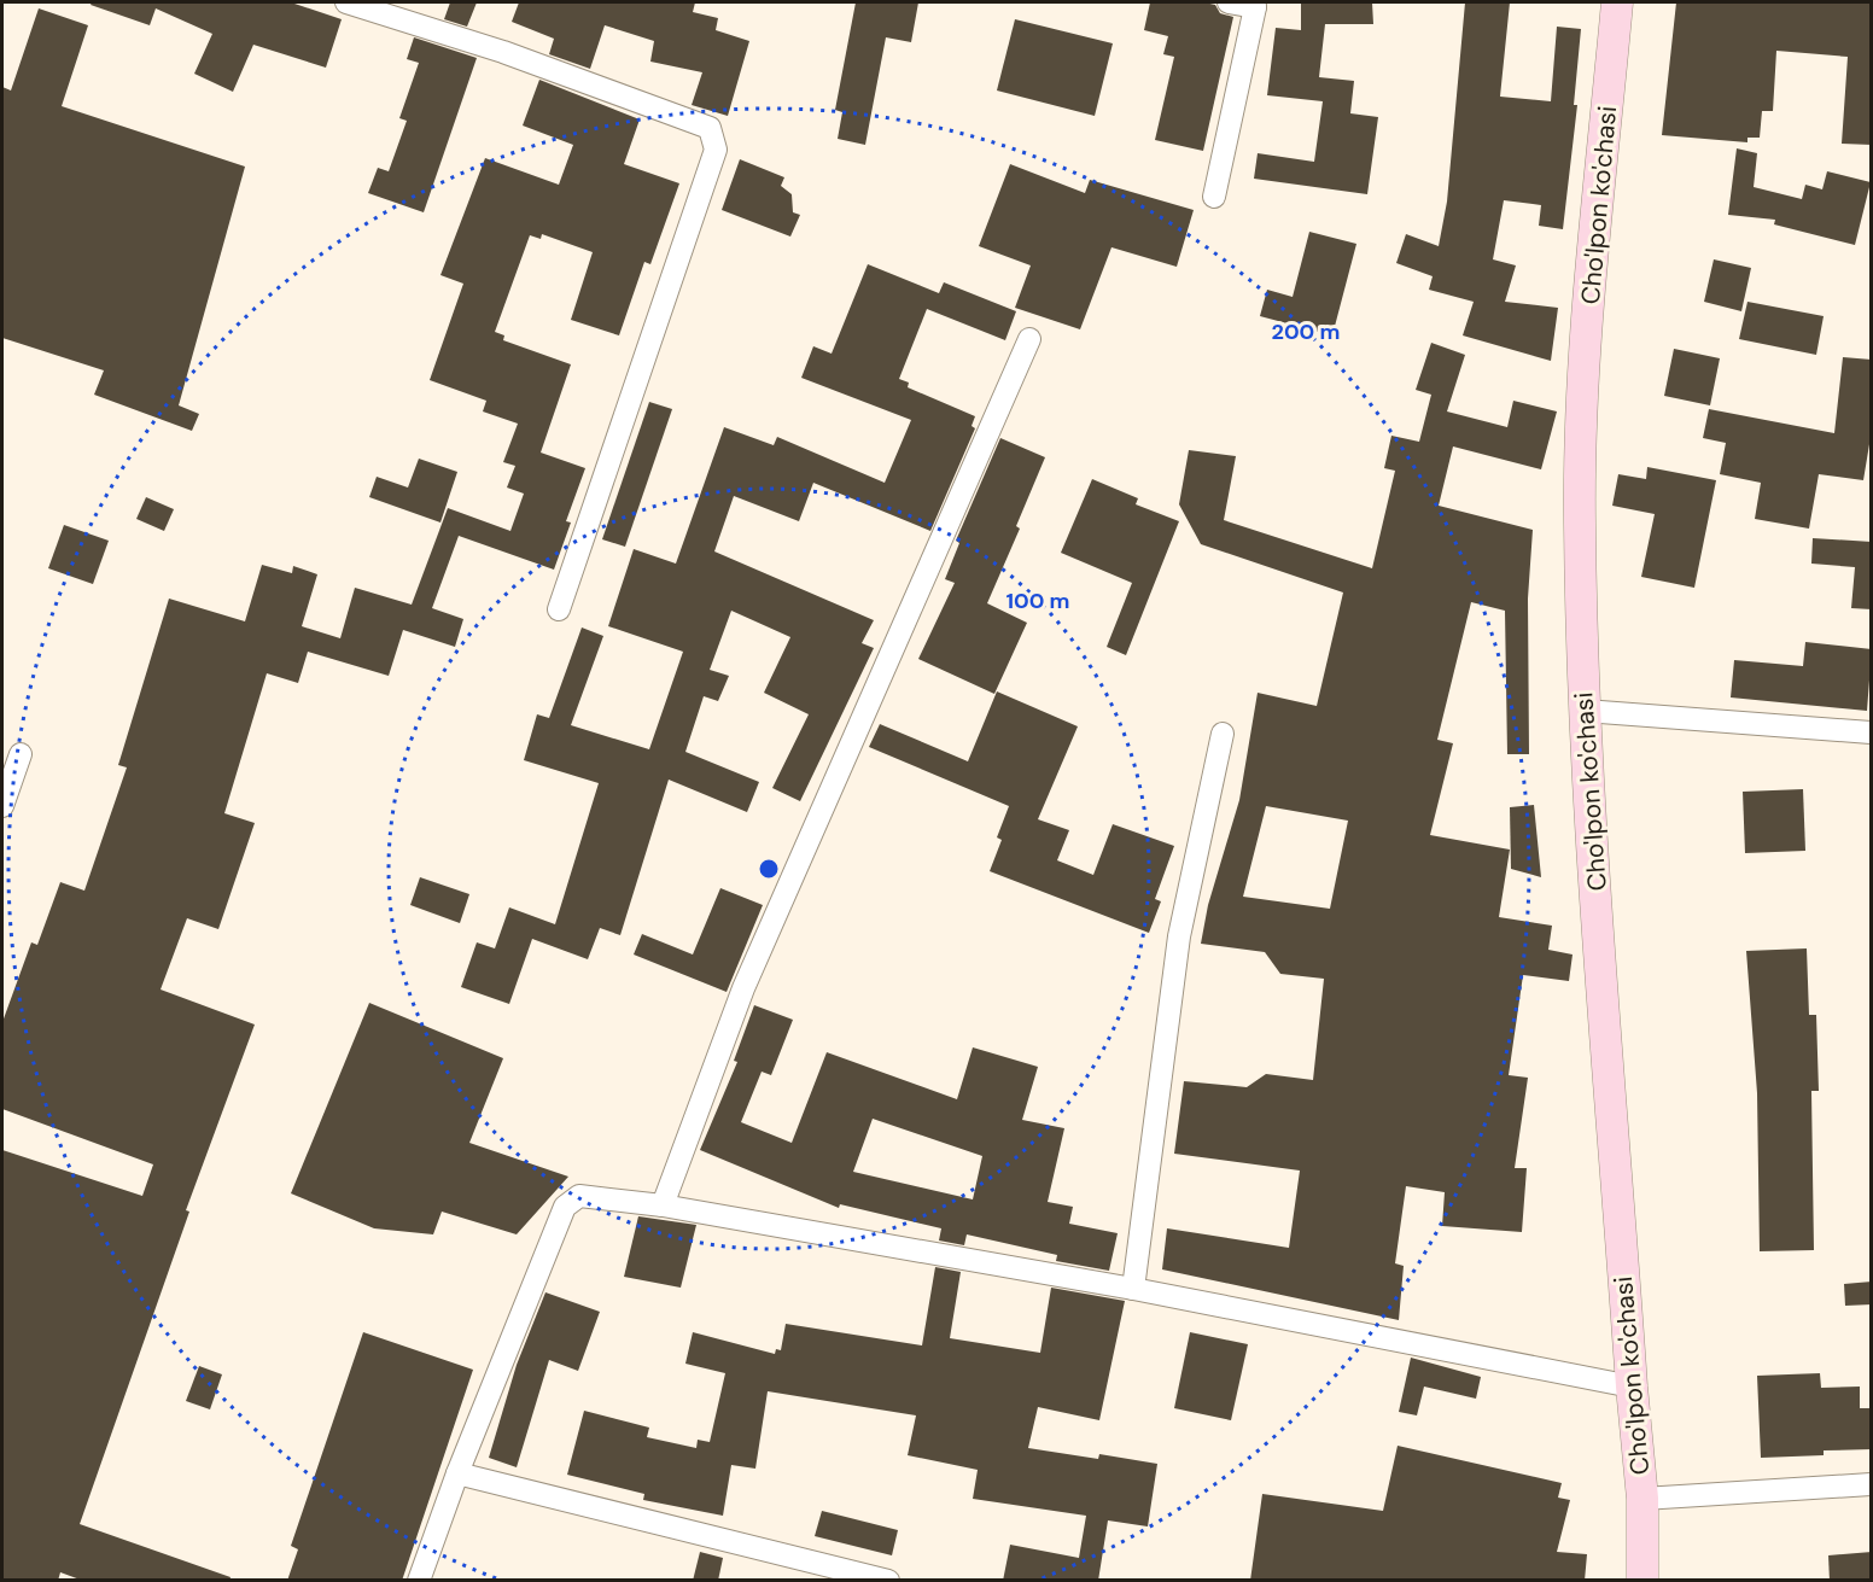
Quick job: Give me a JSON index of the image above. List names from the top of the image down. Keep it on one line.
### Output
{"streets":{"main road":["Cho'lpon ko'chasi"]},"rings":["200 m","100 m"]}
